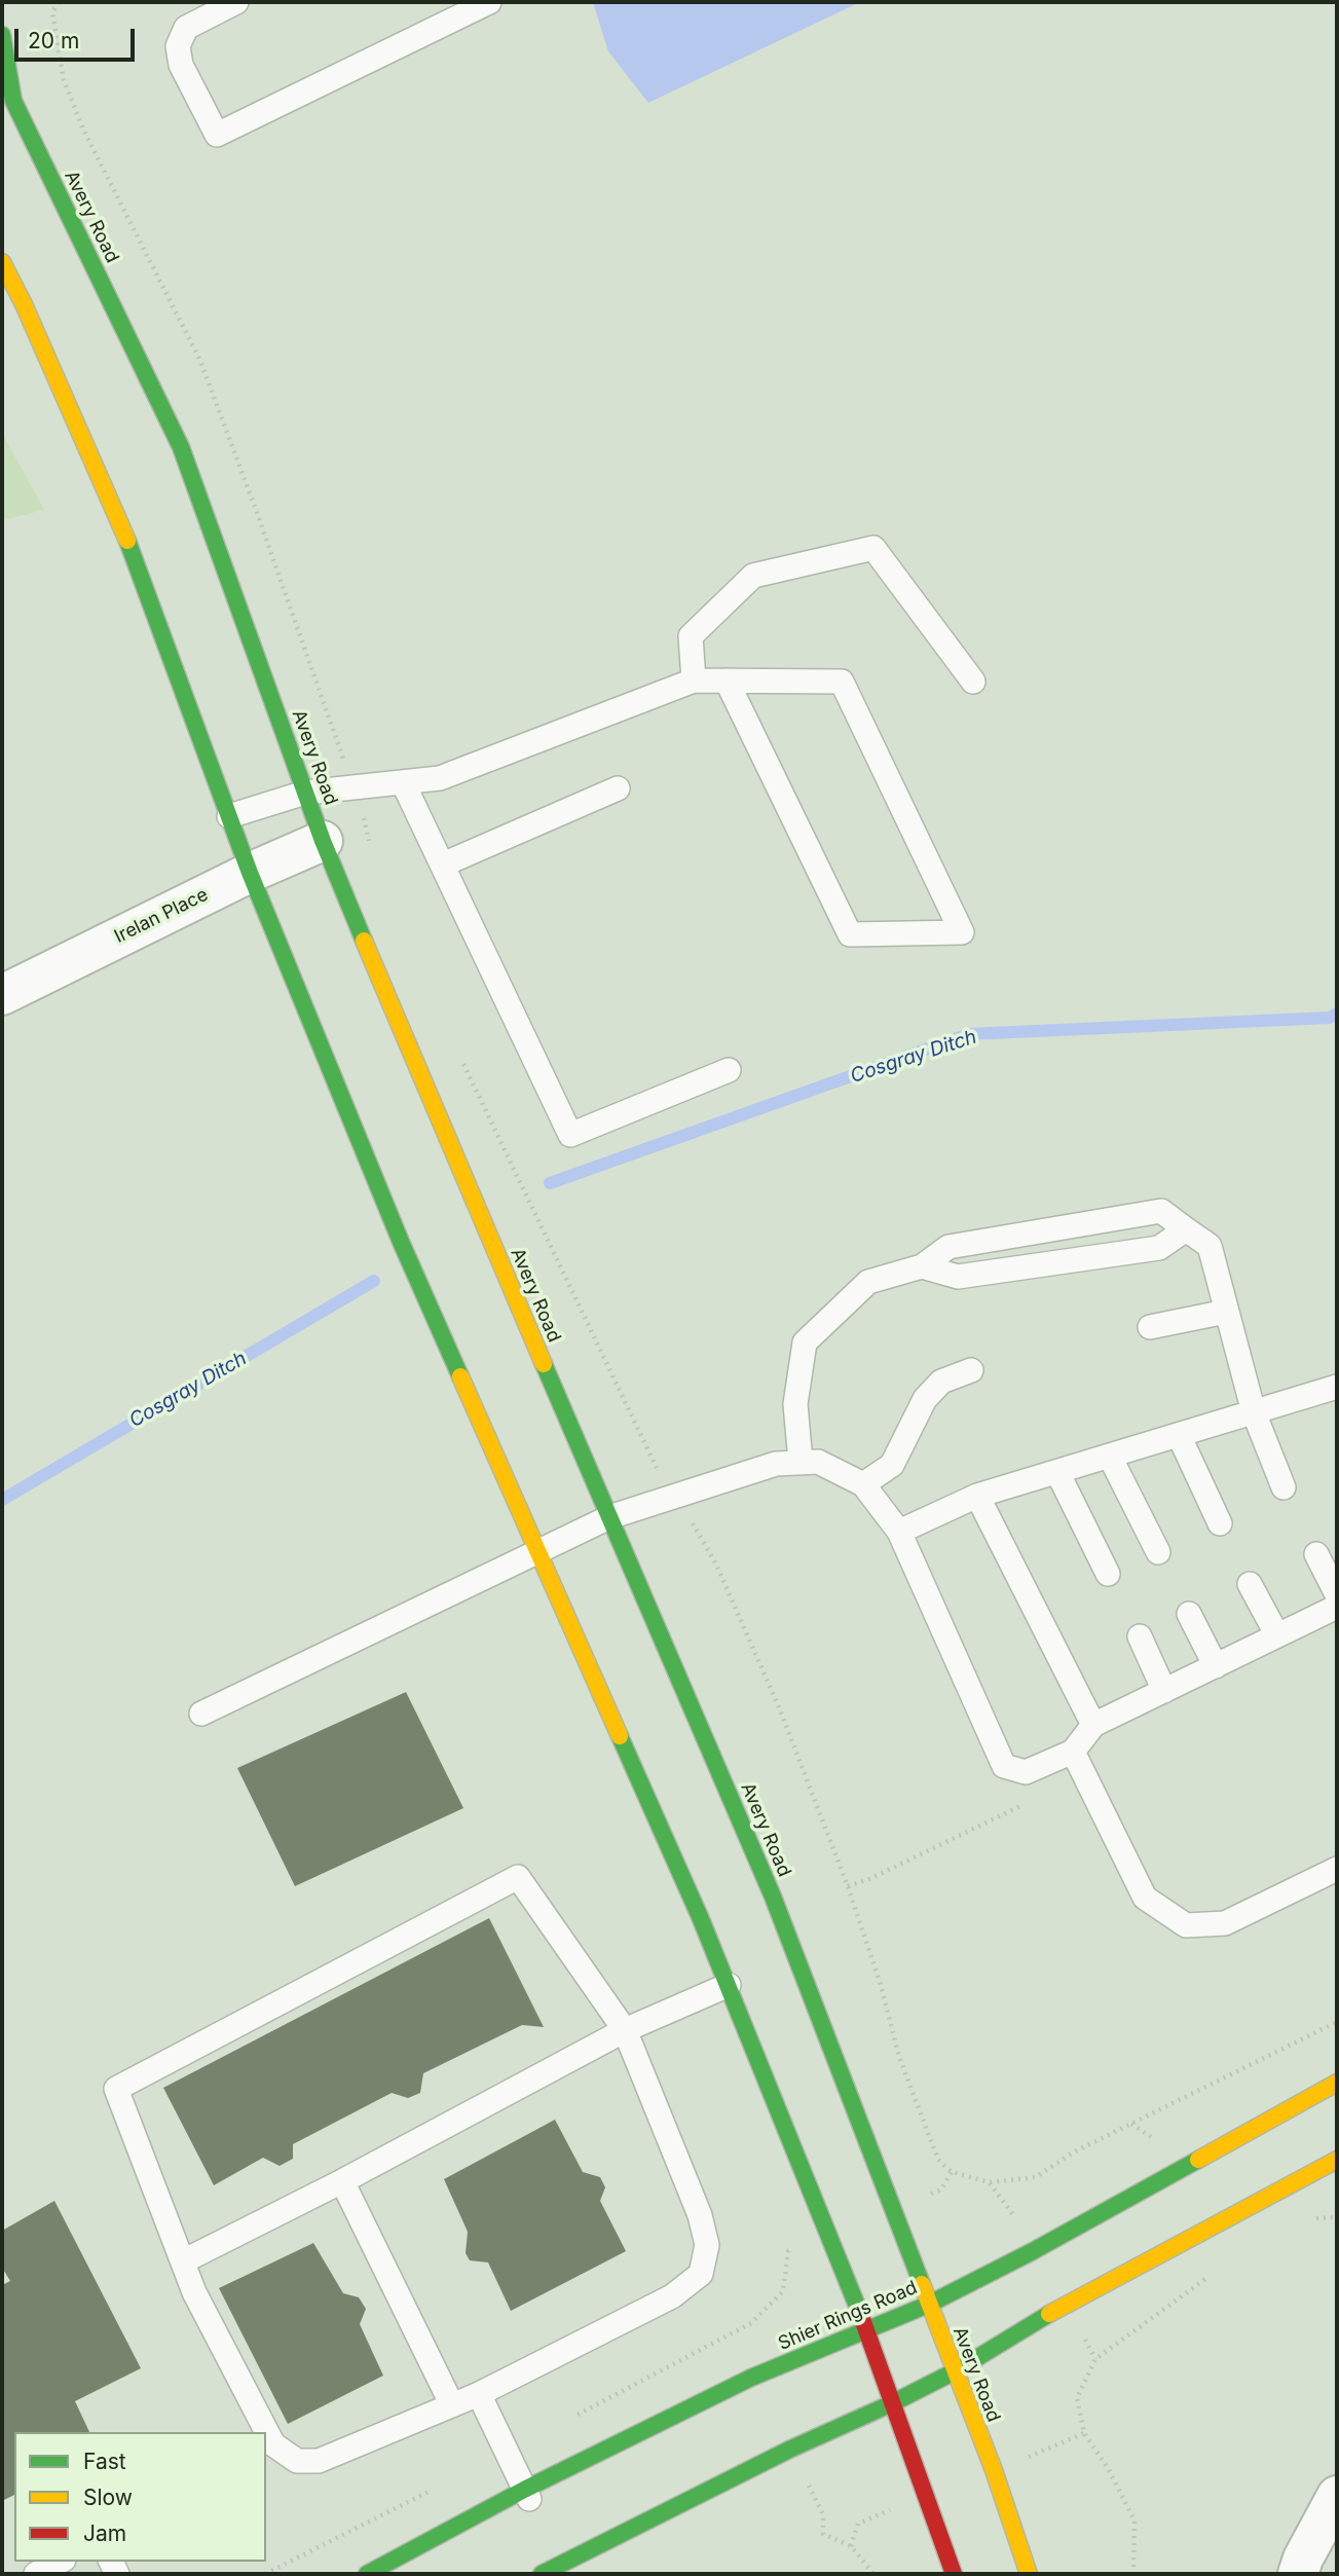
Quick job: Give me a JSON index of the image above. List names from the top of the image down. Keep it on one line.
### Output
{"streets":{"main road":["Avery Road","Shier Rings Road"],"street":["Irelan Place"]},"crossings":[["Avery Road","Irelan Place"],["Avery Road","Shier Rings Road"]],"water":["Cosgray Ditch"],"legend":["Fast","Slow","Jam"],"scale_bar":"20 m"}
